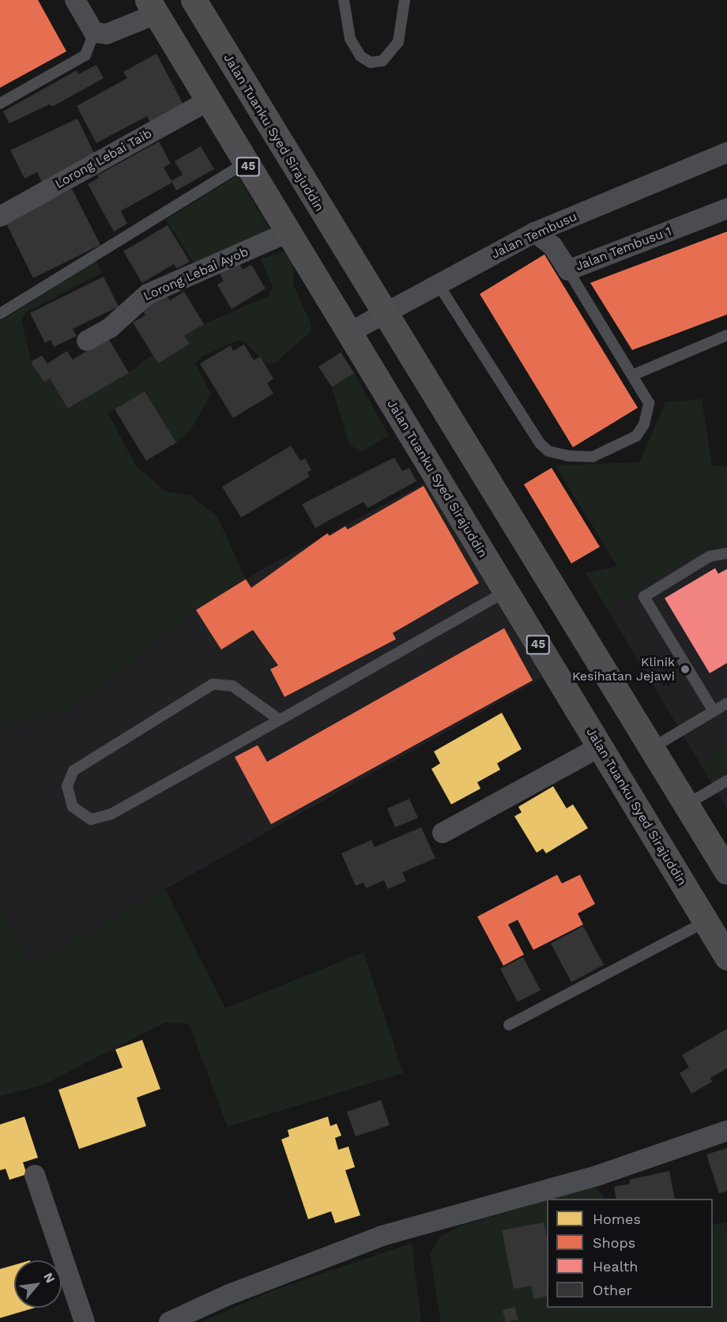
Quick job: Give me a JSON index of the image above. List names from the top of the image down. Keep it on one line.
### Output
{"streets":{"highway":["Jalan Tuanku Syed Sirajuddin","45"],"street":["Lorong Lebai Taib","Jalan Tembusu","Jalan Tembusu 1","Lorong Lebai Ayob"]},"crossings":[["Jalan Tuanku Syed Sirajuddin","Lorong Lebai Taib"],["Jalan Tuanku Syed Sirajuddin","Jalan Tembusu"],["Jalan Tuanku Syed Sirajuddin","Lorong Lebai Ayob"],["Jalan Tembusu","Jalan Tembusu 1"]],"places":["Klinik Kesihatan Jejawi"],"legend":["Homes","Shops","Health","Other"],"north":"top right"}
